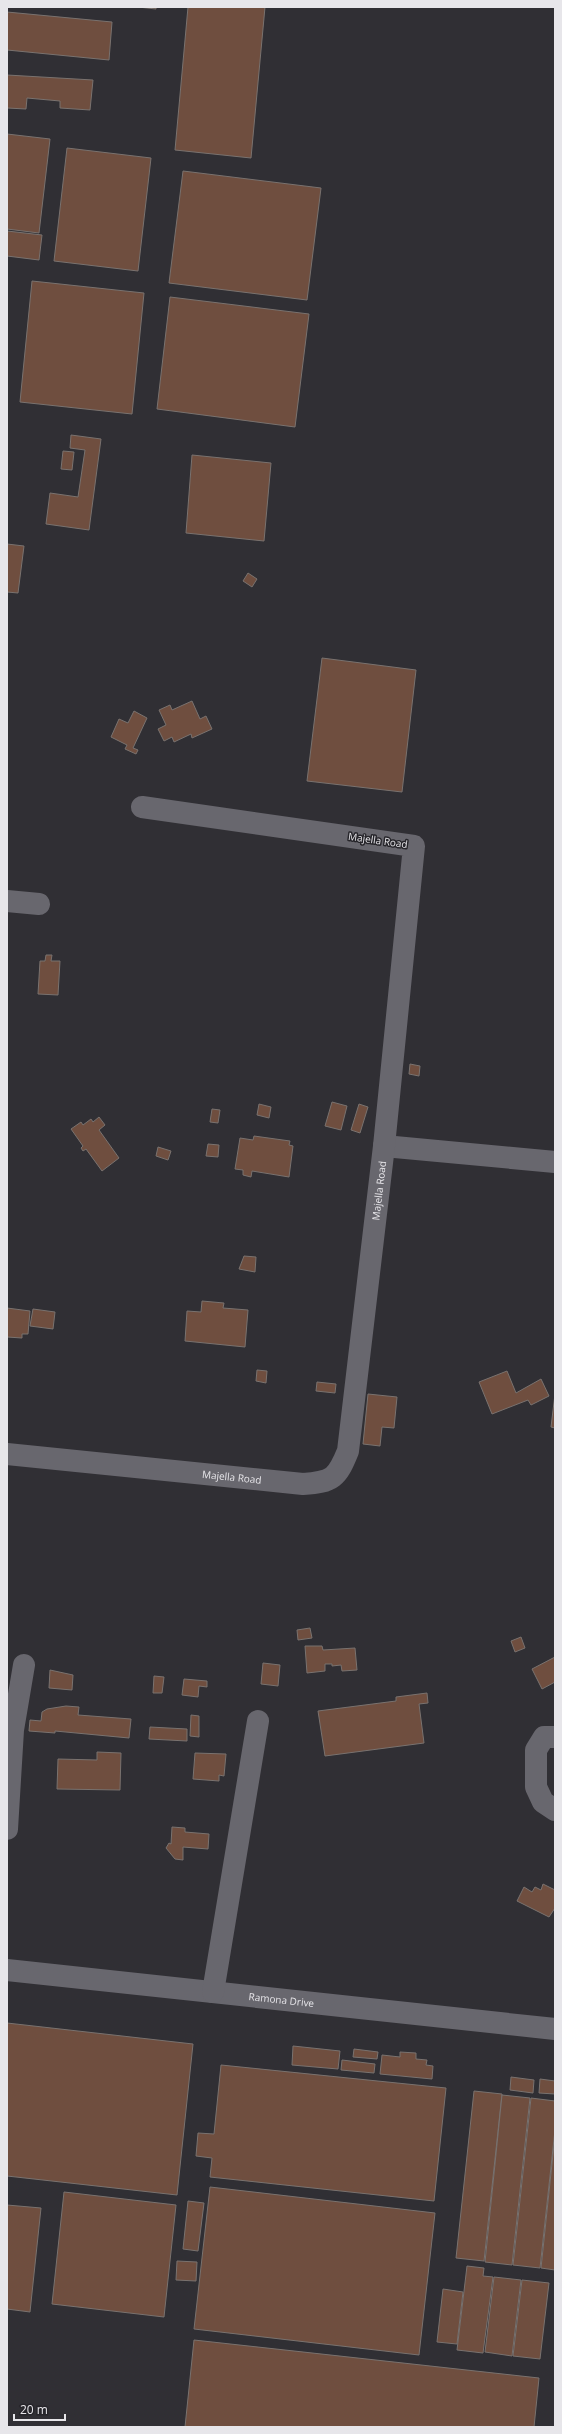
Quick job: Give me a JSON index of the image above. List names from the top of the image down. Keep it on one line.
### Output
{"streets":{"street":["Majella Road","Ramona Drive"]},"scale_bar":"20 m"}
